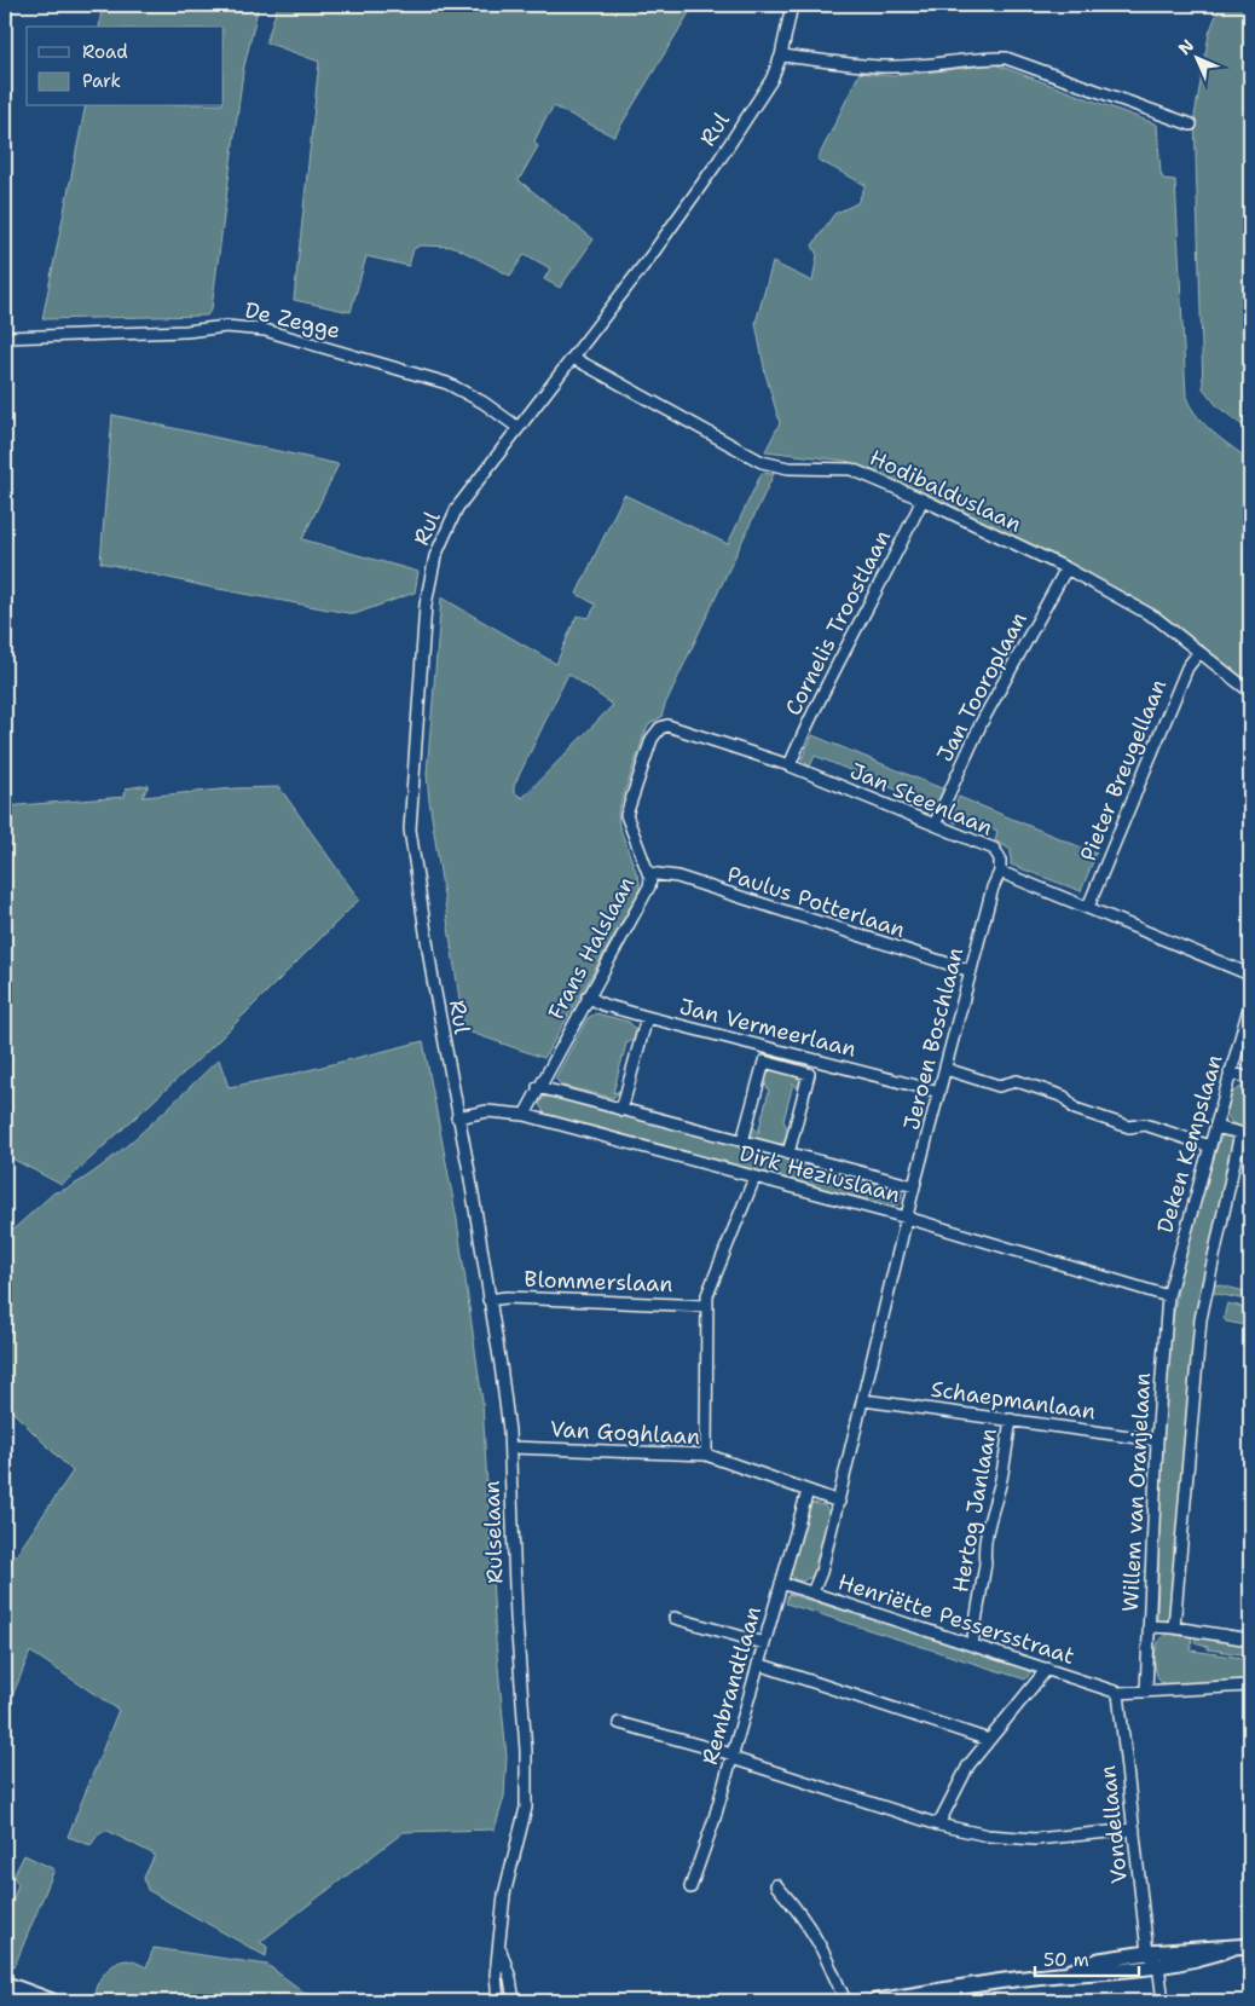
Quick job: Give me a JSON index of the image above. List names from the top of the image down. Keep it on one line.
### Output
{"streets":{"street":["Rul","De Zegge","Hodibalduslaan","Cornelis Troostlaan","Jan Tooroplaan","Pieter Breugellaan","Jan Steenlaan","Paulus Potterlaan","Frans Halslaan","Jan Vermeerlaan","Jeroen Boschlaan","Deken Kempslaan","Dirk Heziuslaan","Blommerslaan","Schaepmanlaan","Van Goghlaan","Willem van Oranjelaan","Hertog Janlaan","Rulselaan","Henriëtte Pessersstraat","Rembrandtlaan","Vondellaan"]},"crossings":[["Rul","De Zegge"],["Rul","Hodibalduslaan"],["Rul","Dirk Heziuslaan"],["Rul","Rulselaan"],["Hodibalduslaan","Cornelis Troostlaan"],["Hodibalduslaan","Jan Tooroplaan"],["Hodibalduslaan","Pieter Breugellaan"],["Cornelis Troostlaan","Jan Steenlaan"],["Jan Tooroplaan","Jan Steenlaan"],["Jan Steenlaan","Frans Halslaan"],["Jan Steenlaan","Jeroen Boschlaan"],["Paulus Potterlaan","Frans Halslaan"],["Paulus Potterlaan","Jeroen Boschlaan"],["Frans Halslaan","Jan Vermeerlaan"],["Frans Halslaan","Dirk Heziuslaan"],["Jan Vermeerlaan","Jeroen Boschlaan"],["Jeroen Boschlaan","Dirk Heziuslaan"],["Deken Kempslaan","Dirk Heziuslaan"],["Deken Kempslaan","Willem van Oranjelaan"],["Dirk Heziuslaan","Willem van Oranjelaan"],["Dirk Heziuslaan","Rulselaan"],["Blommerslaan","Rulselaan"],["Schaepmanlaan","Willem van Oranjelaan"],["Schaepmanlaan","Hertog Janlaan"],["Van Goghlaan","Rulselaan"],["Van Goghlaan","Rembrandtlaan"],["Hertog Janlaan","Henriëtte Pessersstraat"],["Henriëtte Pessersstraat","Rembrandtlaan"],["Henriëtte Pessersstraat","Vondellaan"]],"legend":["Road","Park"],"scale_bar":"50 m","north":"top left"}
